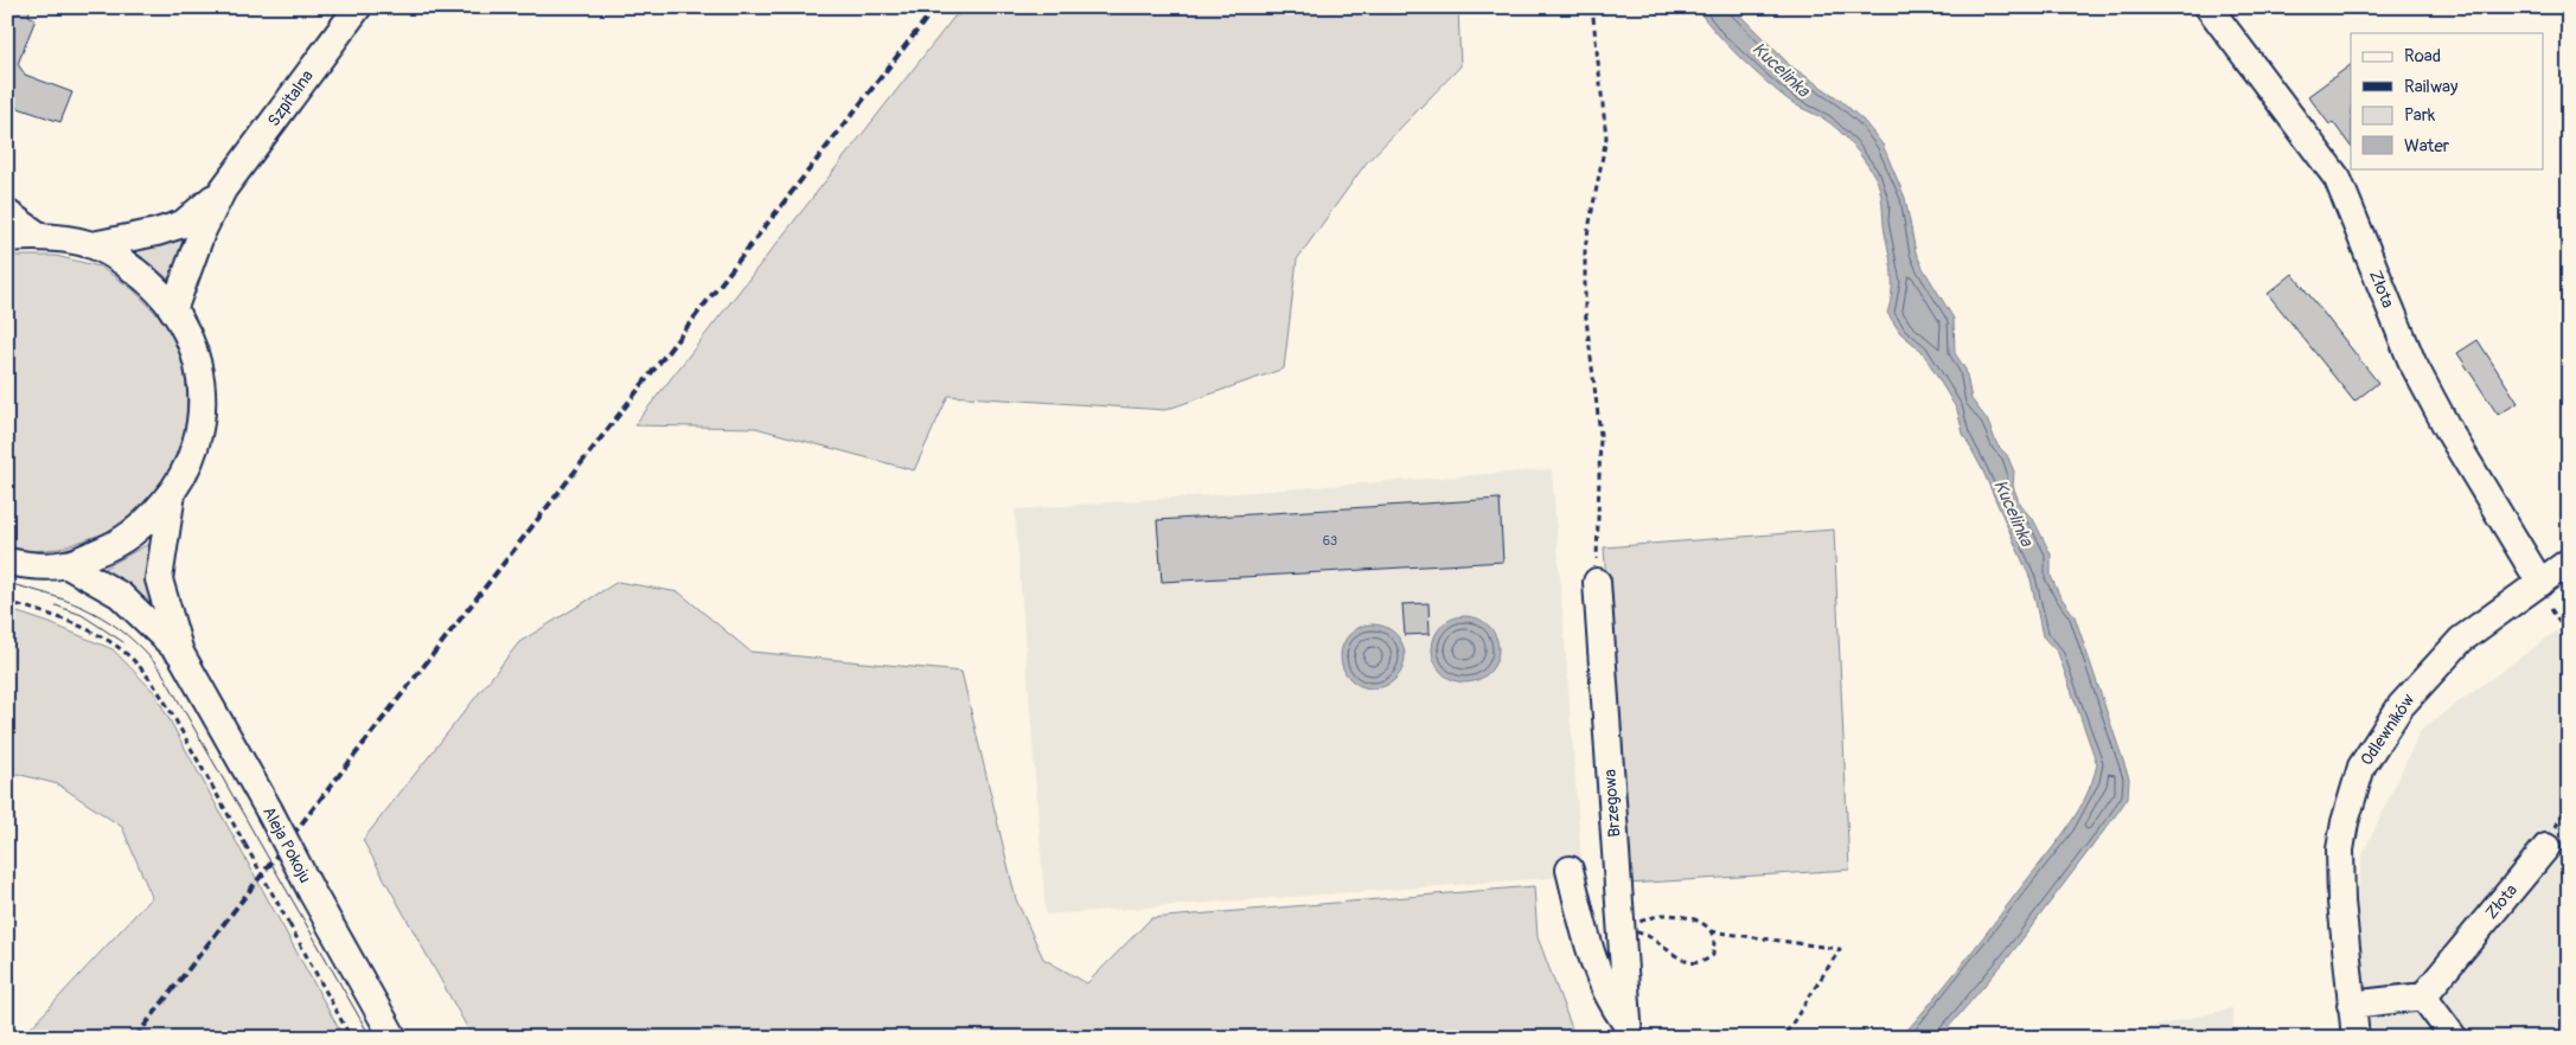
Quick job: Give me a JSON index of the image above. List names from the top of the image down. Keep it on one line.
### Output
{"streets":{"street":["Szpitalna","Złota","Odlewników","Brzegowa","Aleja Pokoju"]},"crossings":[["Złota","Odlewników"]],"water":["Kucelinka"],"house_numbers":["63"],"legend":["Road","Railway","Park","Water"]}
